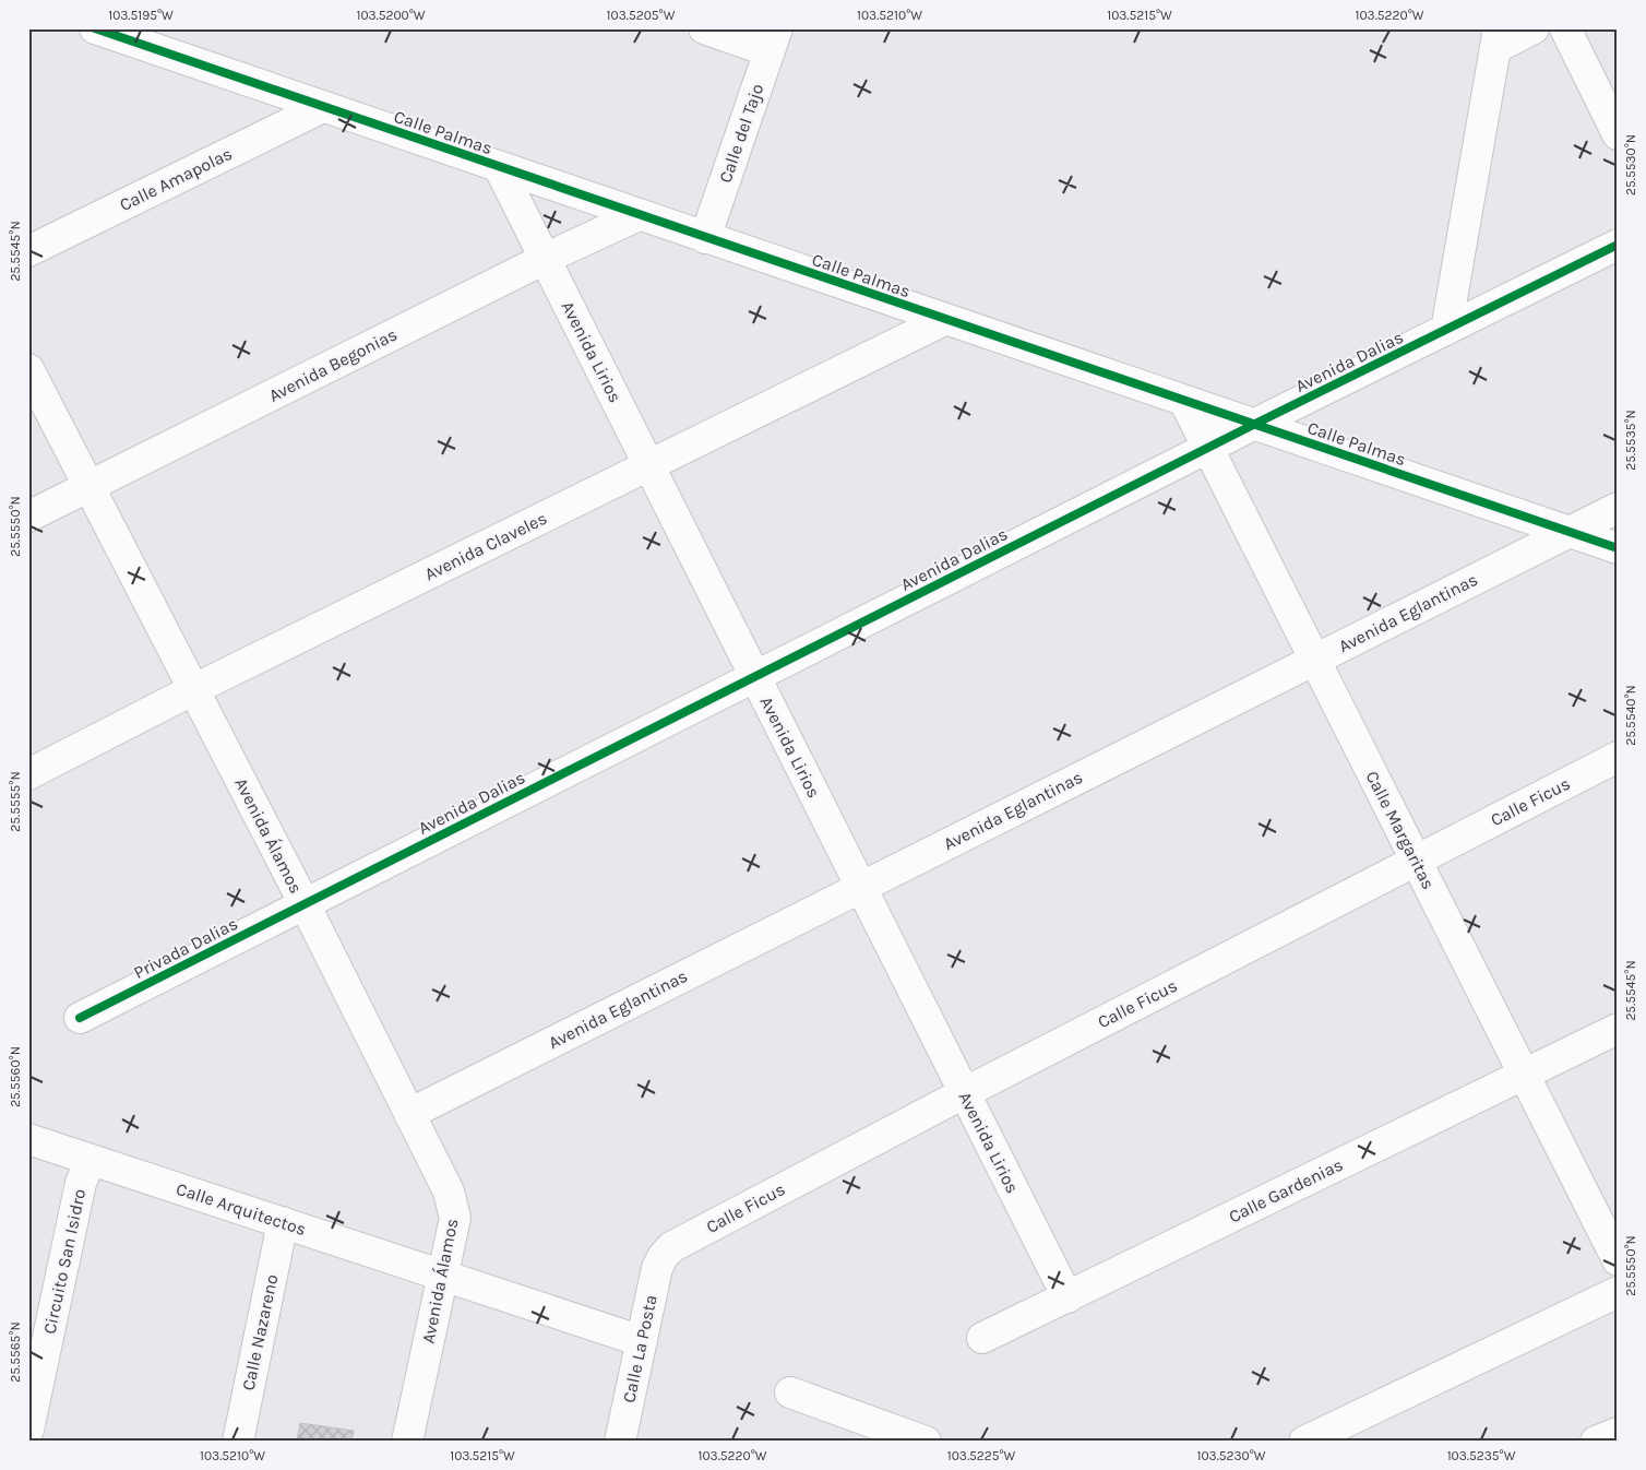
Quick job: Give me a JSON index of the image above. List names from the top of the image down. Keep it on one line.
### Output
{"streets":{"street":["Calle Palmas","Calle del Tajo","Calle Amapolas","Avenida Lirios","Avenida Dalias","Avenida Begonias","Avenida Claveles","Avenida Eglantinas","Calle Ficus","Calle Margaritas","Avenida Álamos","Privada Dalias","Calle Gardenias","Calle Arquitectos","Circuito San Isidro","Calle Nazareno","Calle La Posta"]},"crossings":[["Calle Palmas","Calle del Tajo"],["Calle Palmas","Calle Amapolas"],["Calle Palmas","Avenida Lirios"],["Calle Palmas","Avenida Dalias"],["Calle Palmas","Avenida Begonias"],["Calle Palmas","Avenida Claveles"],["Calle Palmas","Avenida Eglantinas"],["Calle Palmas","Calle Margaritas"],["Avenida Lirios","Avenida Dalias"],["Avenida Lirios","Avenida Begonias"],["Avenida Lirios","Avenida Claveles"],["Avenida Lirios","Avenida Eglantinas"],["Avenida Lirios","Calle Ficus"],["Avenida Lirios","Calle Gardenias"],["Avenida Dalias","Calle Margaritas"],["Avenida Dalias","Avenida Álamos"],["Avenida Dalias","Privada Dalias"],["Avenida Begonias","Avenida Álamos"],["Avenida Claveles","Avenida Álamos"],["Avenida Eglantinas","Calle Margaritas"],["Avenida Eglantinas","Avenida Álamos"],["Calle Ficus","Calle Margaritas"],["Calle Ficus","Calle La Posta"],["Calle Margaritas","Calle Gardenias"],["Avenida Álamos","Privada Dalias"],["Avenida Álamos","Calle Arquitectos"],["Calle Arquitectos","Circuito San Isidro"],["Calle Arquitectos","Calle Nazareno"],["Calle Arquitectos","Calle La Posta"]],"coordinates":["103.5195°W","103.5200°W","103.5205°W","103.5210°W","103.5215°W","103.5220°W","25.5530°N","25.5545°N","25.5535°N","25.5550°N","25.5540°N","25.5555°N","25.5560°N","25.5565°N","103.5225°W","103.5230°W","103.5235°W"]}
